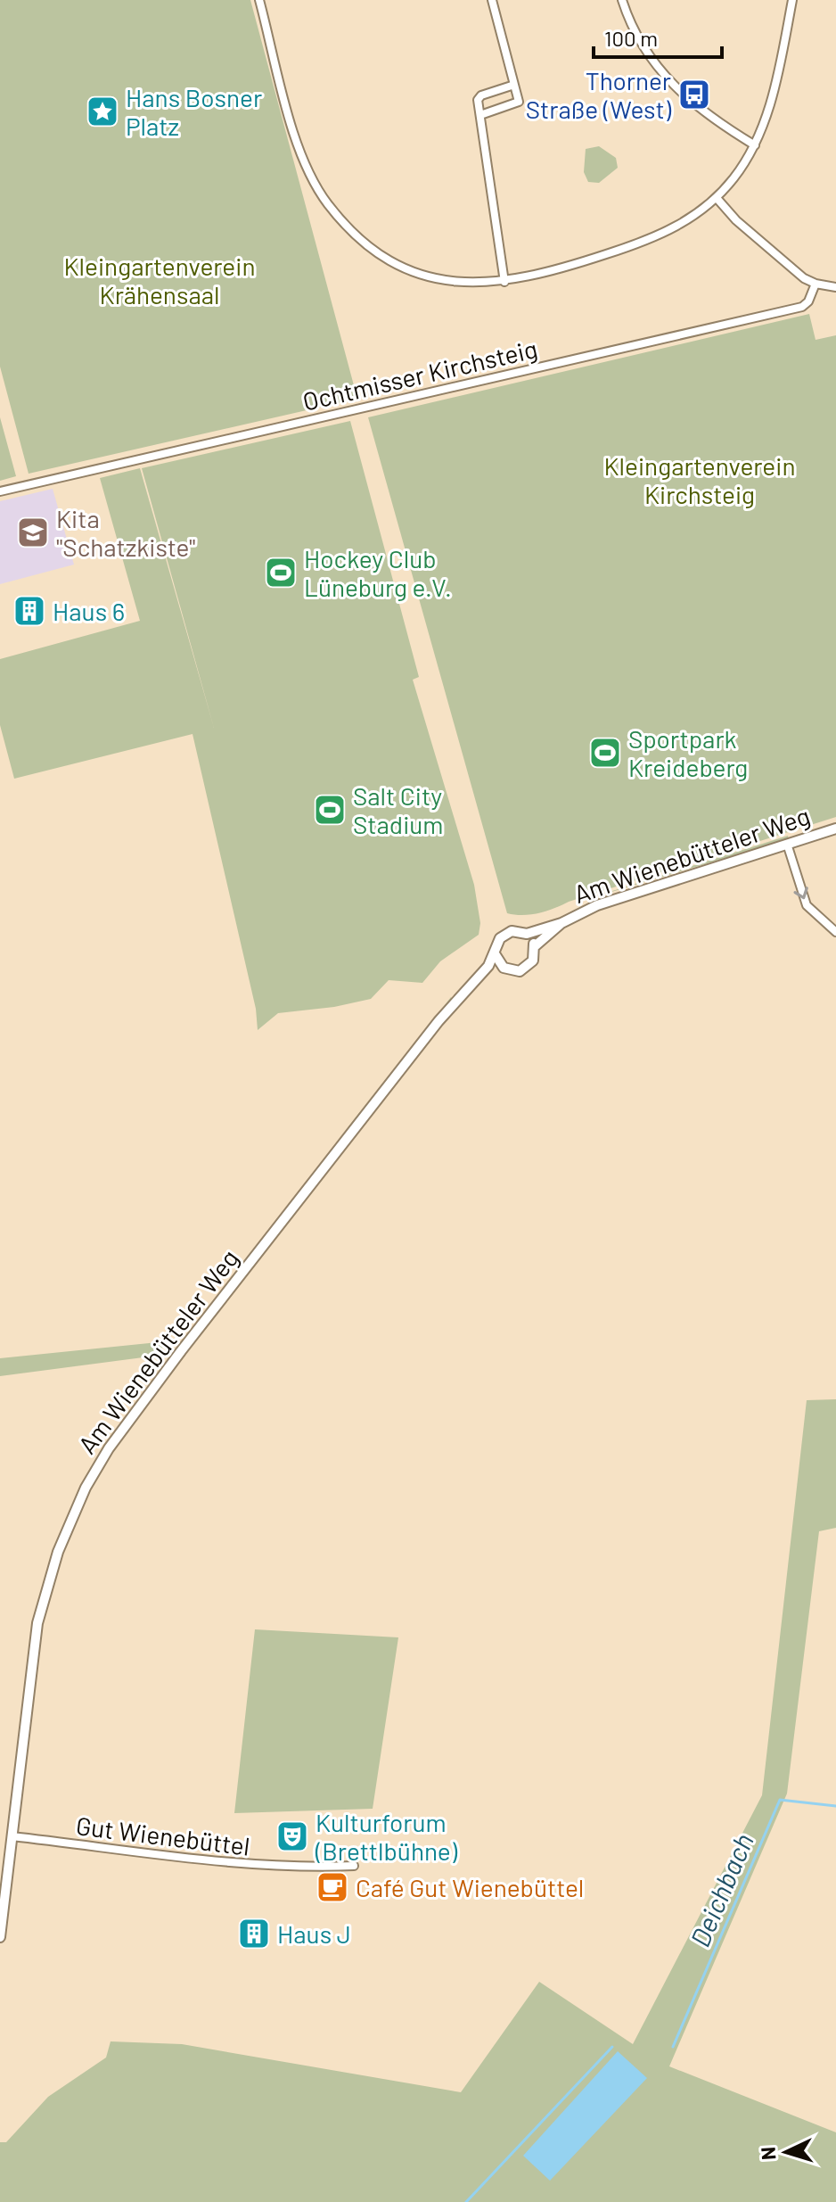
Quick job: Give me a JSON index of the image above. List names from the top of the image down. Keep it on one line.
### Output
{"streets":{"street":["Ochtmisser Kirchsteig","Am Wienebütteler Weg","Gut Wienebüttel"]},"crossings":[["Am Wienebütteler Weg","Gut Wienebüttel"]],"water":["Deichbach"],"parks":["Kleingartenverein Krähensaal","Kleingartenverein Kirchsteig"],"places":{"bus stop":["Thorner Straße (West)"],"place":["Hans Bosner Platz"],"school or university":["Kita \"Schatzkiste\""],"sports":["Hockey Club Lüneburg e.V.","Sportpark Kreideberg","Salt City Stadium"],"building":["Haus 6","Haus J"],"theatre":["Kulturforum (Brettlbühne)"],"cafe":["Café Gut Wienebüttel"]},"scale_bar":"100 m","north":"left"}
